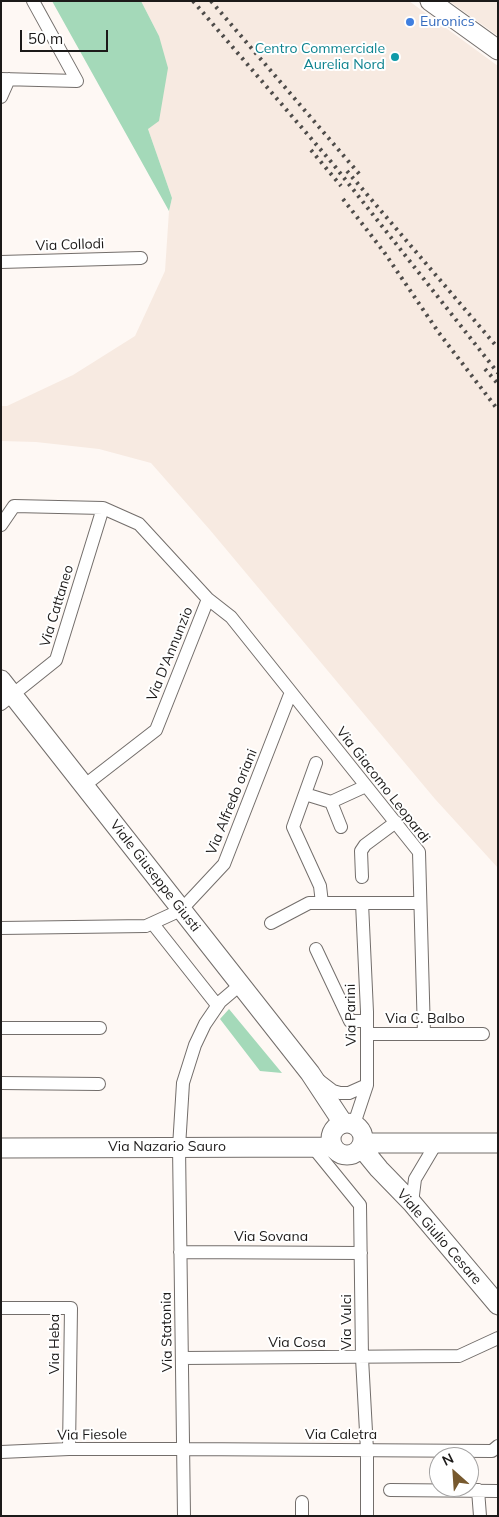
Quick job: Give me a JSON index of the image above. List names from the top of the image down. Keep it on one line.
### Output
{"streets":{"street":["Via Collodi","Via Cattaneo","Via D'Annunzio","Via Giacomo Leopardi","Via Alfredo oriani","Viale Giuseppe Giusti","Via Parini","Via C. Balbo","Via Nazario Sauro","Via Sovana","Viale Giulio Cesare","Via Vulci","Via Statonia","Via Cosa","Via Heba","Via Fiesole","Via Caletra"]},"crossings":[["Via Cattaneo","Via D'Annunzio"],["Via Cattaneo","Viale Giuseppe Giusti"],["Via D'Annunzio","Via Giacomo Leopardi"],["Via D'Annunzio","Viale Giuseppe Giusti"],["Via Giacomo Leopardi","Via Alfredo oriani"],["Via Giacomo Leopardi","Via C. Balbo"],["Via Alfredo oriani","Viale Giuseppe Giusti"],["Viale Giuseppe Giusti","Via Parini"],["Viale Giuseppe Giusti","Via Nazario Sauro"],["Viale Giuseppe Giusti","Viale Giulio Cesare"],["Viale Giuseppe Giusti","Via Statonia"],["Via Parini","Via C. Balbo"],["Via Parini","Via Nazario Sauro"],["Via Parini","Viale Giulio Cesare"],["Via Nazario Sauro","Viale Giulio Cesare"],["Via Nazario Sauro","Via Vulci"],["Via Nazario Sauro","Via Statonia"],["Via Sovana","Via Vulci"],["Via Sovana","Via Statonia"],["Via Vulci","Via Cosa"],["Via Vulci","Via Caletra"],["Via Statonia","Via Cosa"],["Via Statonia","Via Fiesole"],["Via Statonia","Via Caletra"],["Via Heba","Via Fiesole"],["Via Fiesole","Via Caletra"]],"places":["Euronics","Centro Commerciale Aurelia Nord"],"scale_bar":"50 m","north":"top left"}
